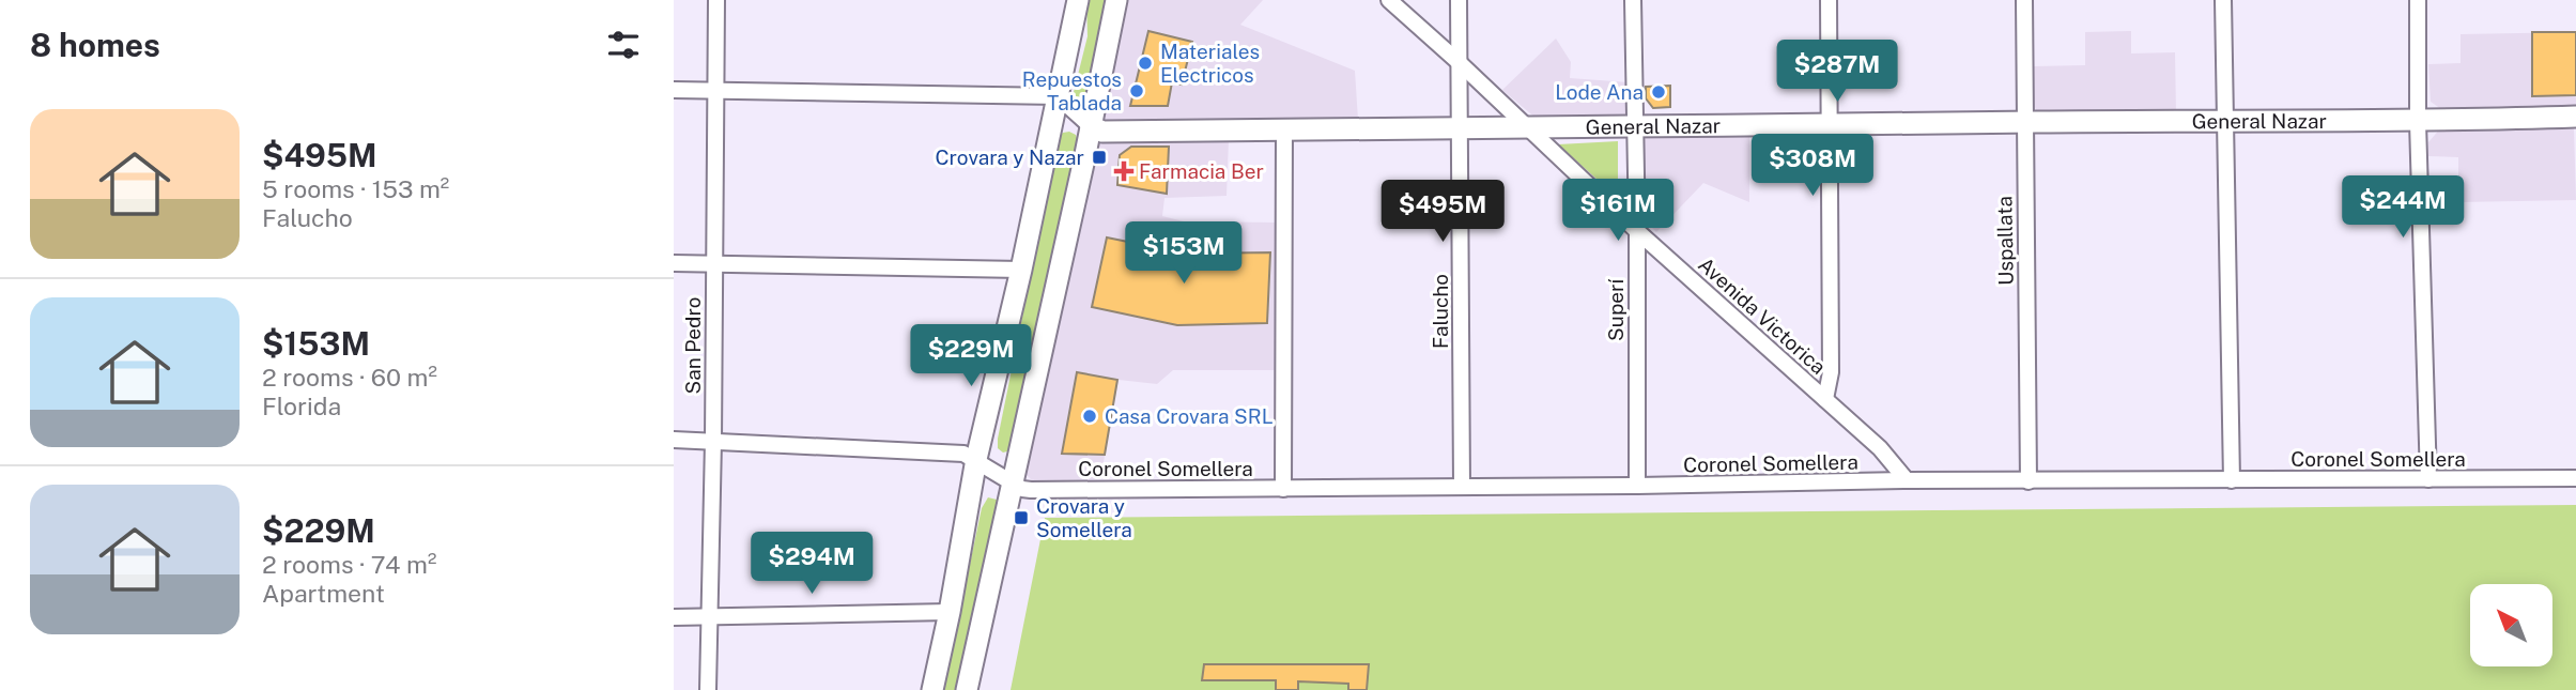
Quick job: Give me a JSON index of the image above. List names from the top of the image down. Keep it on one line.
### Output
{"streets":{"street":["General Nazar","Uspallata","Superí","Falucho","Avenida Victorica","San Pedro","Coronel Somellera"]},"crossings":[["General Nazar","Uspallata"],["General Nazar","Superí"],["General Nazar","Falucho"],["General Nazar","Avenida Victorica"],["Uspallata","Coronel Somellera"],["Superí","Avenida Victorica"],["Superí","Coronel Somellera"],["Falucho","Avenida Victorica"],["Falucho","Coronel Somellera"],["Avenida Victorica","Coronel Somellera"]],"places":{"other":["Materiales Electricos","Repuestos Tablada","Lode Ana","Casa Crovara SRL"],"transit":["Crovara y Nazar","Crovara y Somellera"],"health":["Farmacia Ber"]},"north":"top left","page":{"heading":"8 homes","price":["$287M","$308M","$244M","$161M","$495M","$153M","$229M","$294M"],"list":[{"name":"$495M","note":"5 rooms · 153 m² · Falucho"},{"name":"$153M","note":"2 rooms · 60 m² · Florida"},{"name":"$229M","note":"2 rooms · 74 m² · Apartment"}]}}
